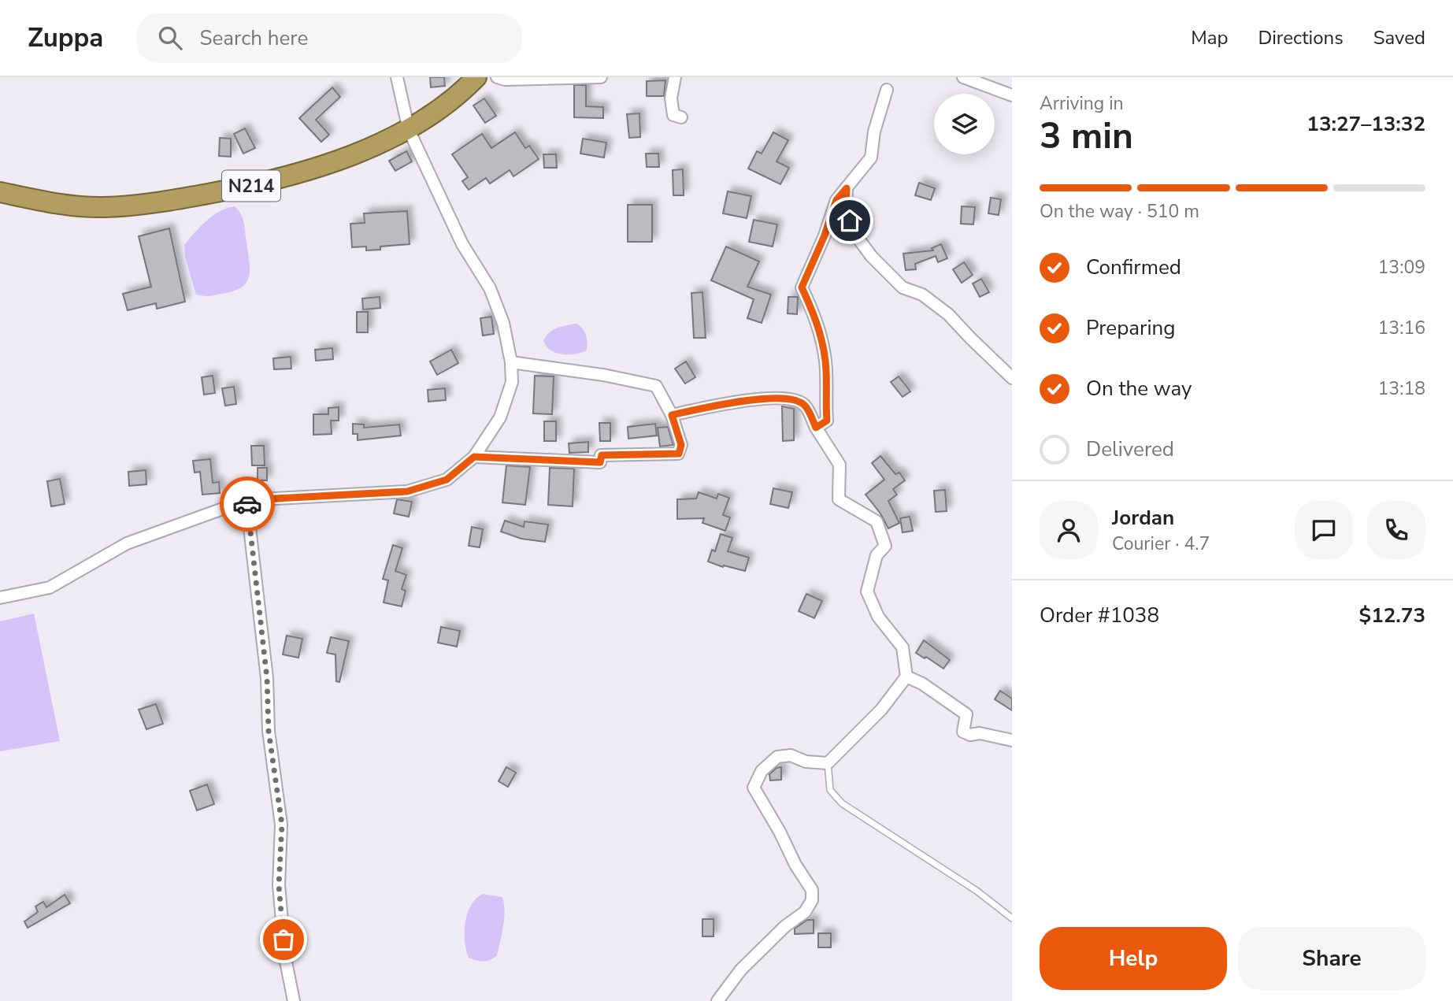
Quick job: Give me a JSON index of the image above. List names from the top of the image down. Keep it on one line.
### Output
{"streets":{"highway":["N214"]},"page":{"header":"Zuppa","search":"Search here","nav":["Map","Directions","Saved"],"heading":["3 min","Arriving in","13:27–13:32"],"panel":["Jordan","Courier · 4.7","Order #1038","$12.73"],"bar":"On the way · 510 m","list":[["Confirmed","13:09"],["Preparing","13:16"],["On the way","13:18"],"Delivered"],"buttons":["Help","Share"]}}
